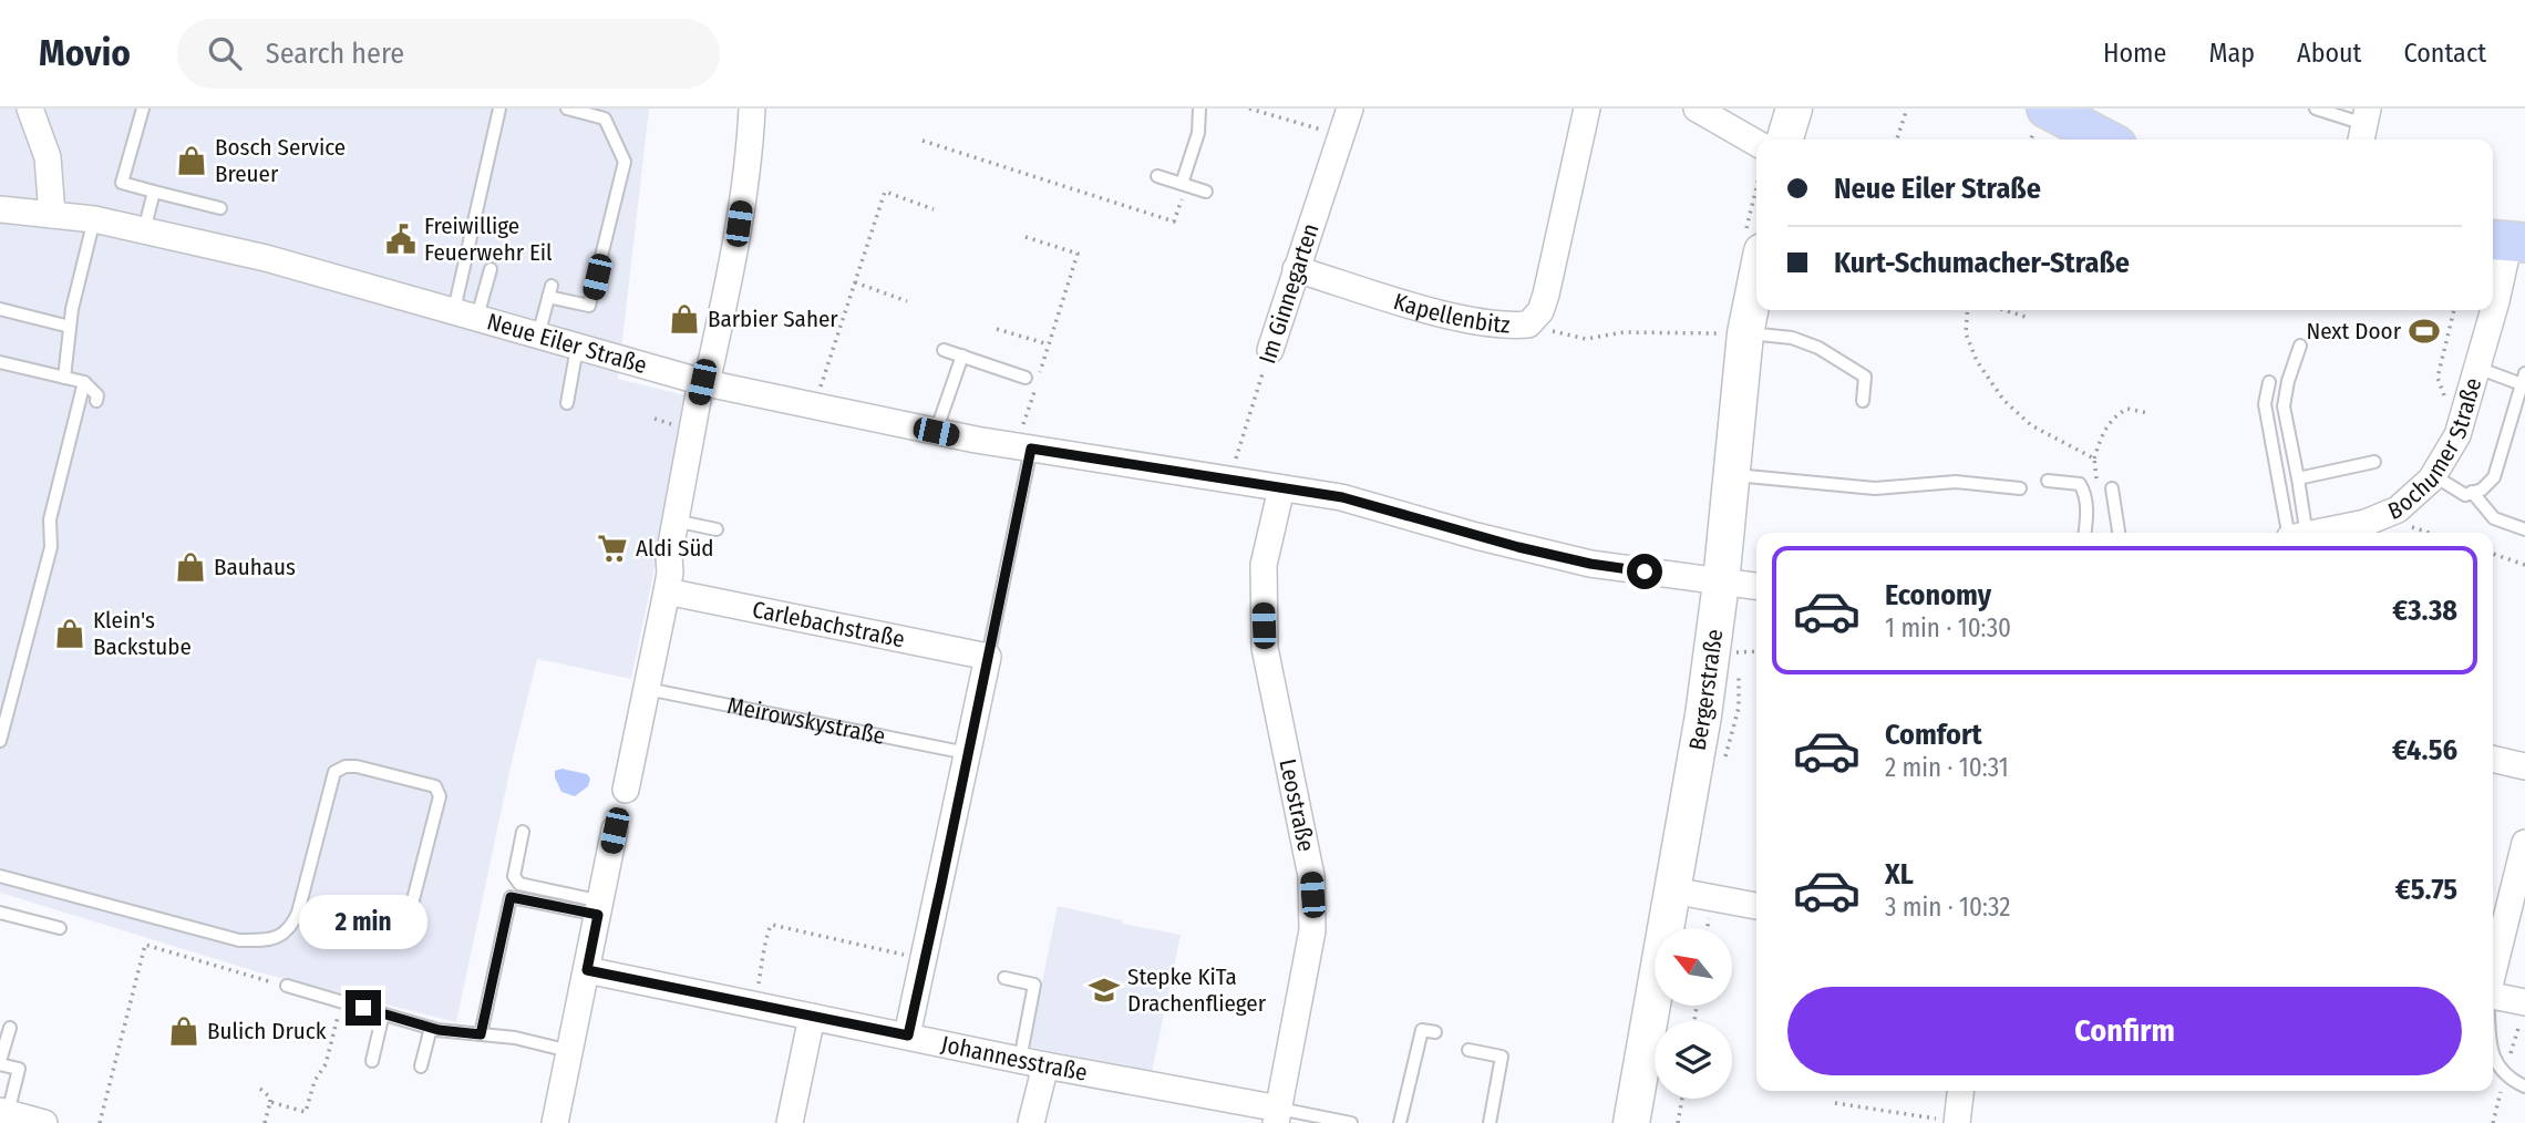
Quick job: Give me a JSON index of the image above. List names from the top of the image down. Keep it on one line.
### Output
{"streets":{"street":["Im Ginnegarten","Kapellenbitz","Neue Eiler Straße","Bochumer Straße","Carlebachstraße","Bergerstraße","Leostraße","Johannesstraße"],"lane":["Meirowskystraße"]},"crossings":[["Im Ginnegarten","Kapellenbitz"],["Im Ginnegarten","Neue Eiler Straße"],["Neue Eiler Straße","Bergerstraße"],["Neue Eiler Straße","Leostraße"],["Leostraße","Johannesstraße"]],"places":{"shop":["Bosch Service Breuer","Barbier Saher","Bauhaus","Klein's Backstube","Bulich Druck"],"public building":["Freiwillige Feuerwehr Eil"],"sports":["Next Door"],"supermarket":["Aldi Süd"],"school or university":["Stepke KiTa Drachenflieger"]},"north":"top left","page":{"header":"Movio","search":"Search here","nav":["Home","Map","About","Contact"],"banner":["Neue Eiler Straße","Kurt-Schumacher-Straße"],"list":[{"name":"Economy","note":"1 min · 10:30","value":"€3.38"},{"name":"Comfort","note":"2 min · 10:31","value":"€4.56"},{"name":"XL","note":"3 min · 10:32","value":"€5.75"}],"bubble":"2 min","buttons":"Confirm"}}
